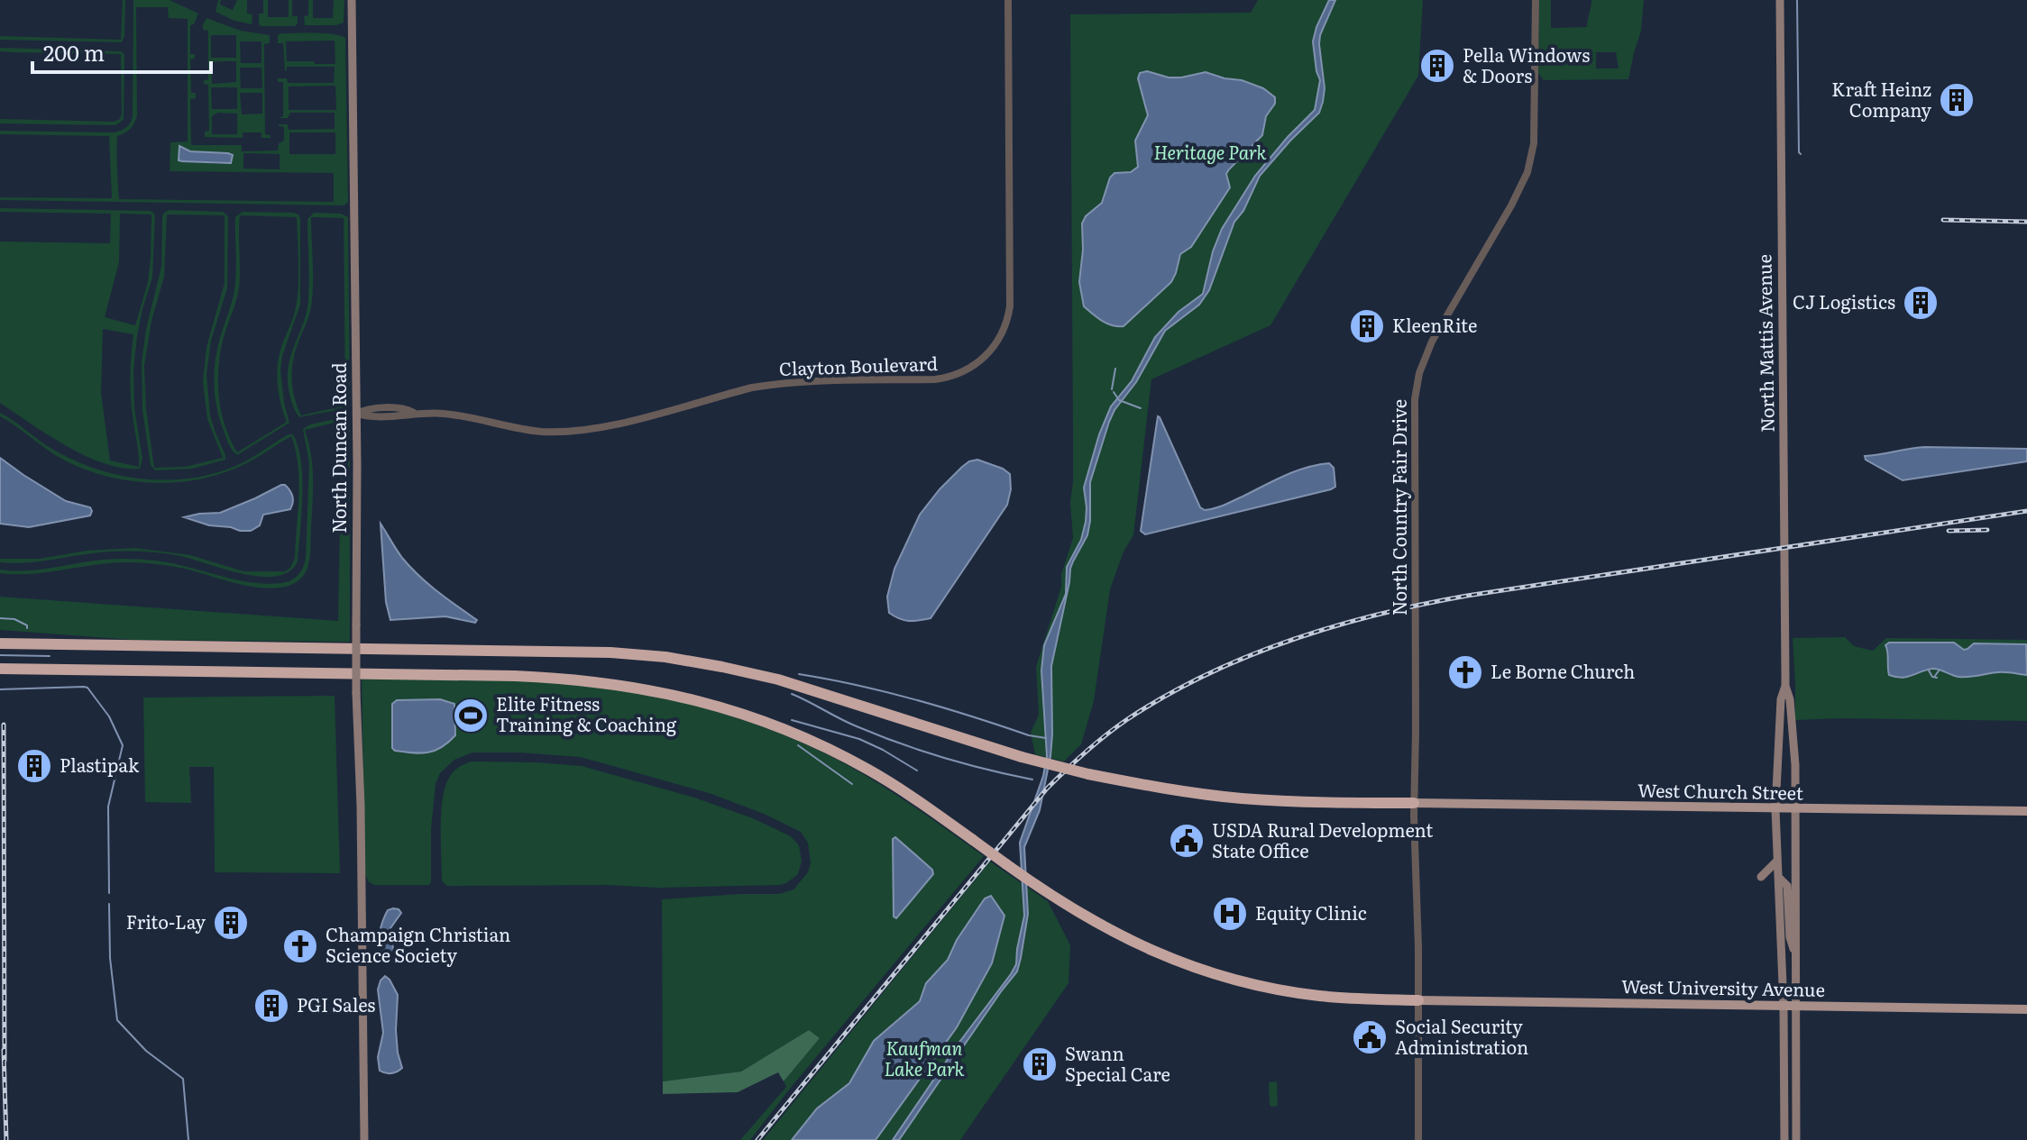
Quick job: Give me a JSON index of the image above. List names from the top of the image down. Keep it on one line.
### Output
{"streets":{"main road":["North Mattis Avenue","North Duncan Road","West Church Street","West University Avenue"],"street":["Clayton Boulevard","North Country Fair Drive"]},"crossings":[["North Mattis Avenue","West Church Street"],["North Mattis Avenue","West University Avenue"],["Clayton Boulevard","North Duncan Road"],["North Country Fair Drive","West Church Street"],["North Country Fair Drive","West University Avenue"]],"parks":["Heritage Park","Kaufman Lake Park"],"places":{"building":["Pella Windows & Doors","Kraft Heinz Company","CJ Logistics","KleenRite","Plastipak","Frito-Lay","PGI Sales","Swann Special Care"],"church":["Le Borne Church","Champaign Christian Science Society"],"sports":["Elite Fitness Training & Coaching"],"public building":["USDA Rural Development State Office","Social Security Administration"],"hospital":["Equity Clinic"]},"scale_bar":"200 m"}
